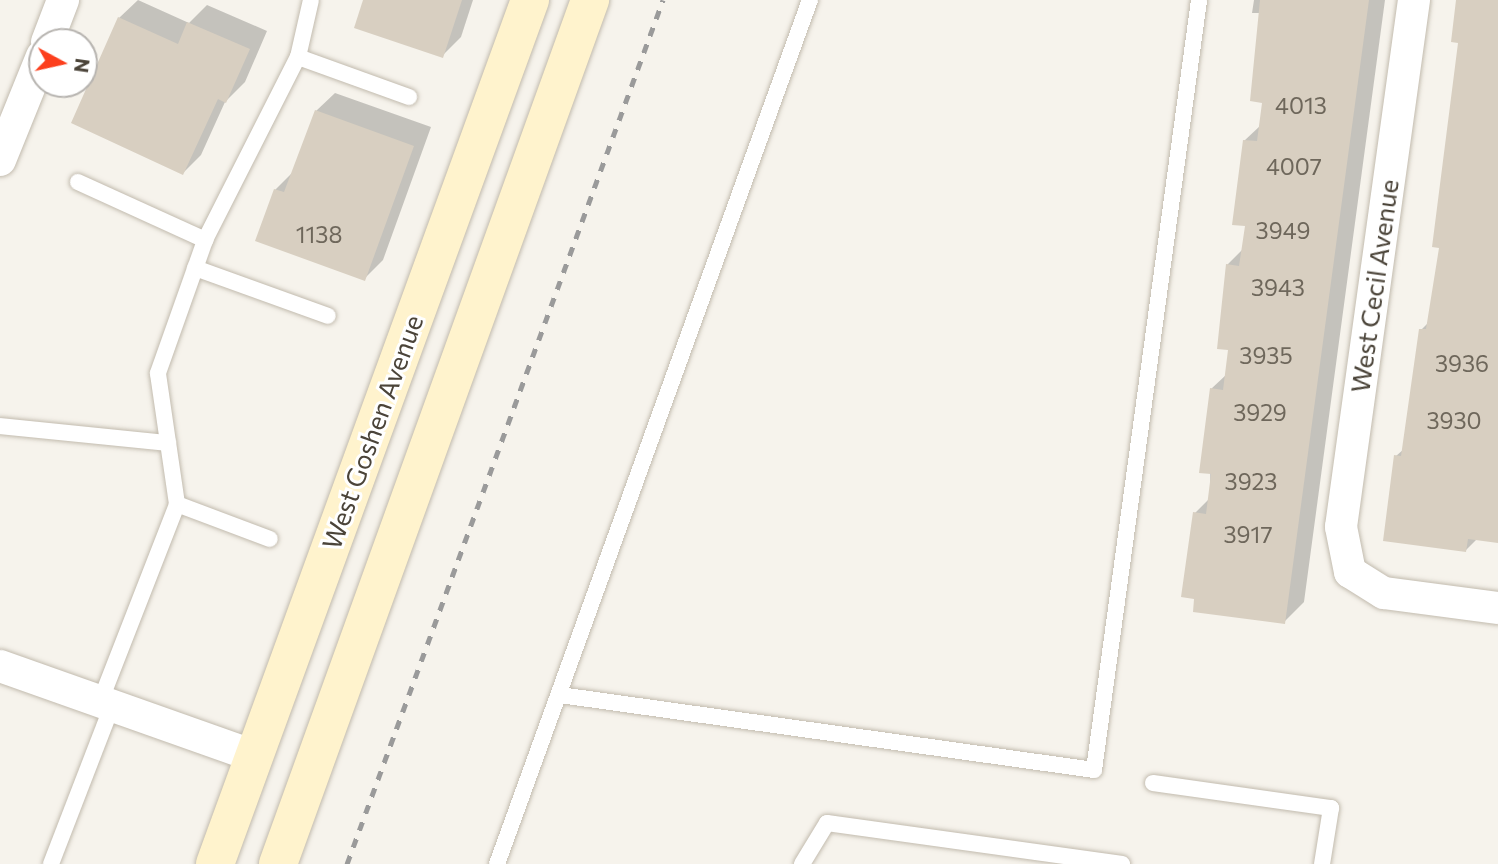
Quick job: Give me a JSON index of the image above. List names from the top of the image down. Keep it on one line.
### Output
{"streets":{"main road":["West Goshen Avenue"],"street":["West Cecil Avenue"]},"house_numbers":["4013","4007","3949","1138","3943","3935","3936","3929","3930","3923","3917"],"north":"right"}
